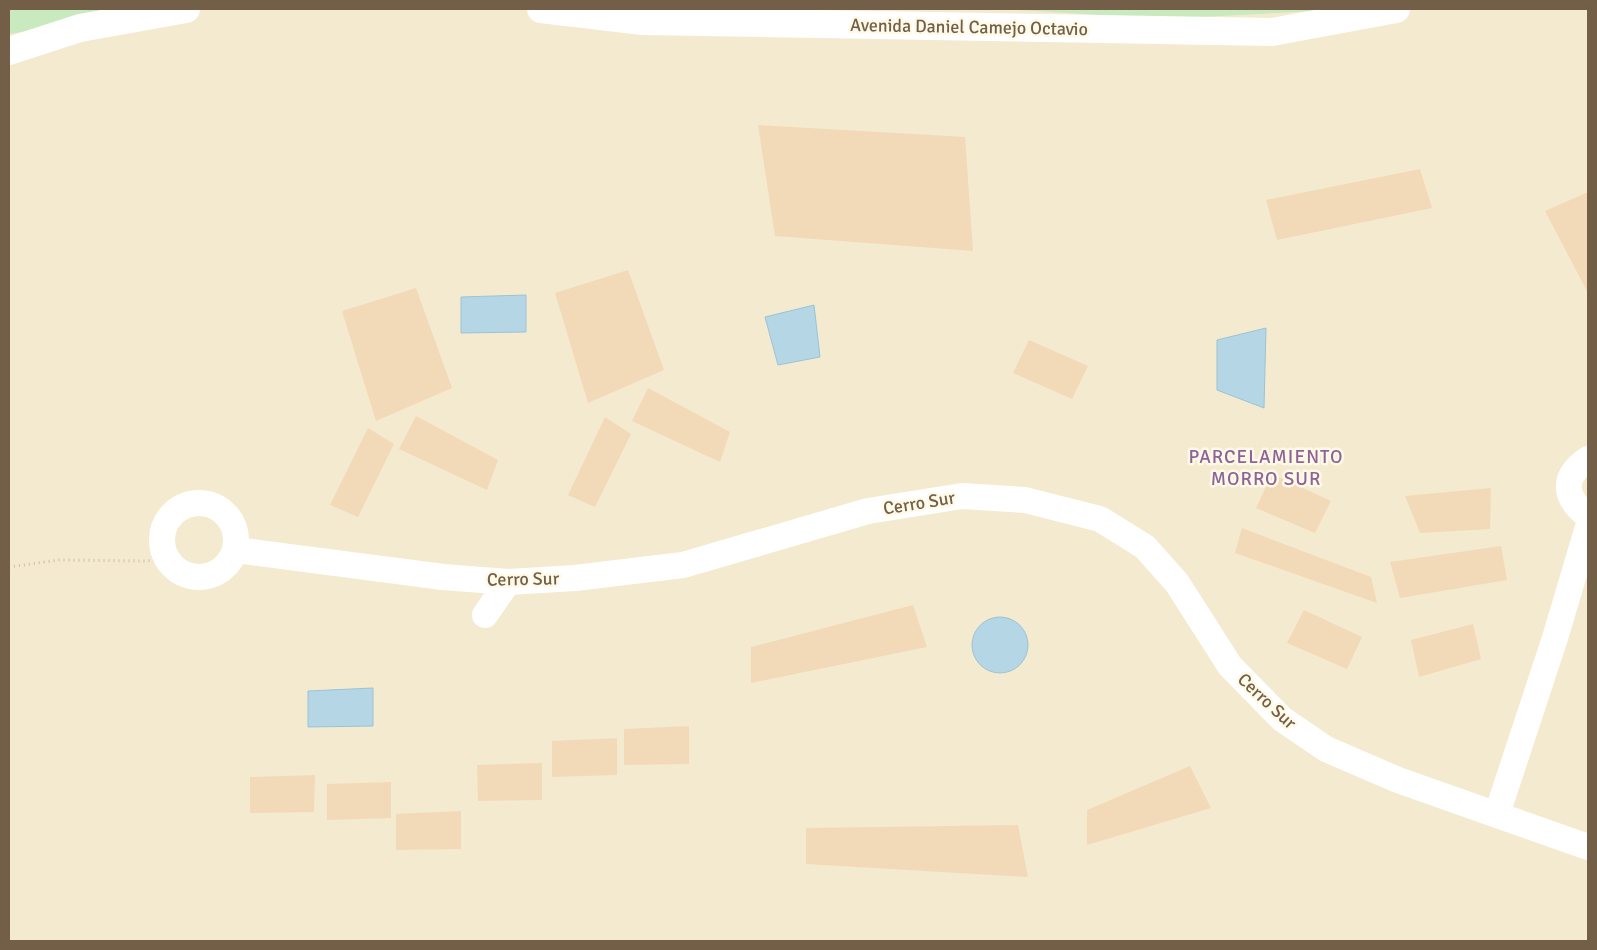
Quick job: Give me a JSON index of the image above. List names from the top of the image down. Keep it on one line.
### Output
{"streets":{"main road":["Avenida Daniel Camejo Octavio"],"street":["Cerro Sur"]},"districts":["PARCELAMIENTO MORRO SUR"]}
